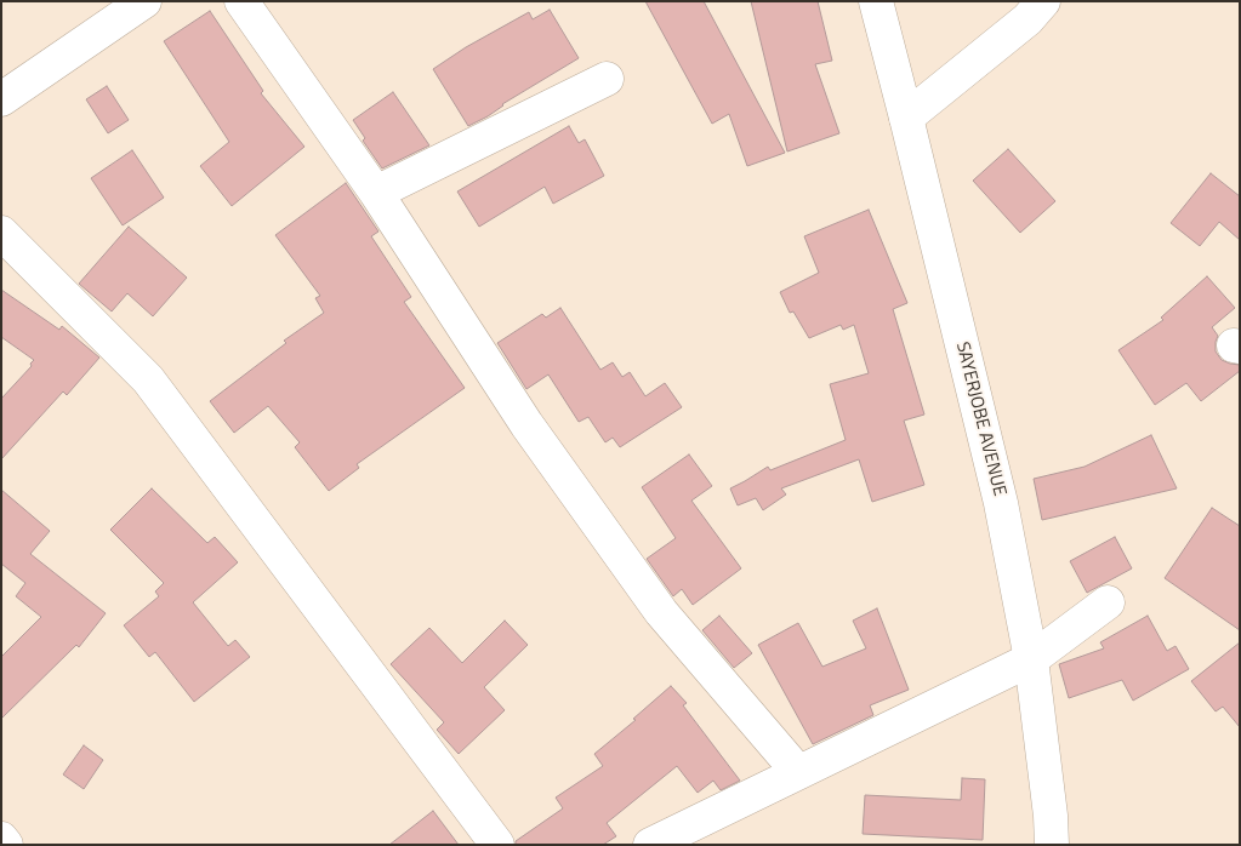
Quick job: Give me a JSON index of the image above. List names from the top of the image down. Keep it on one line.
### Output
{"streets":{"street":["SAYERJOBE AVENUE"]}}
